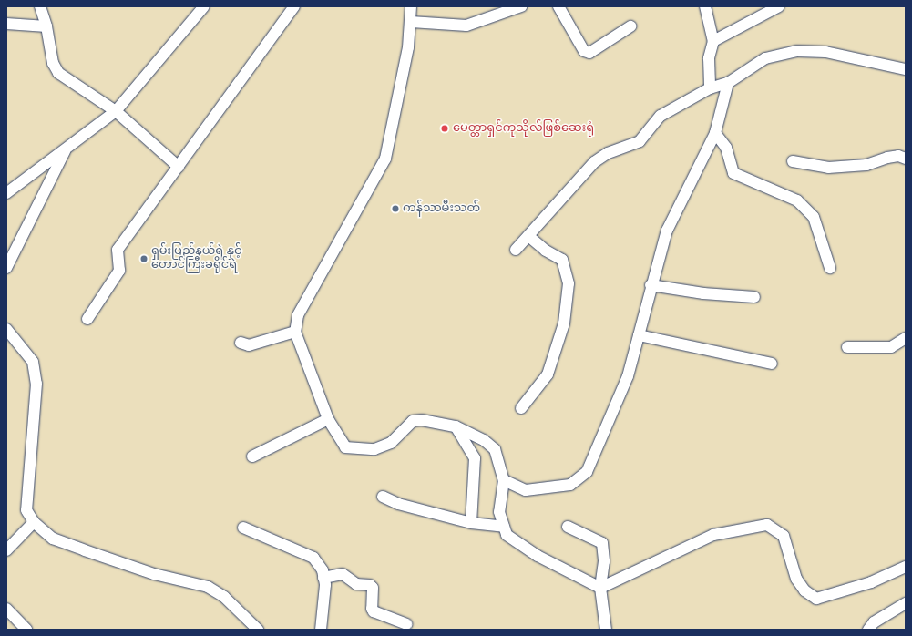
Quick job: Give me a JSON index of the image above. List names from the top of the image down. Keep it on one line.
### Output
{"places":["မေတ္တာရှင်ကုသိုလ်ဖြစ်ဆေးရုံ","ကန်သာမီးသတ်","ရှမ်းပြည်နယ်ရဲ နှင့် တောင်ကြီးခရိုင်ရဲ"]}
